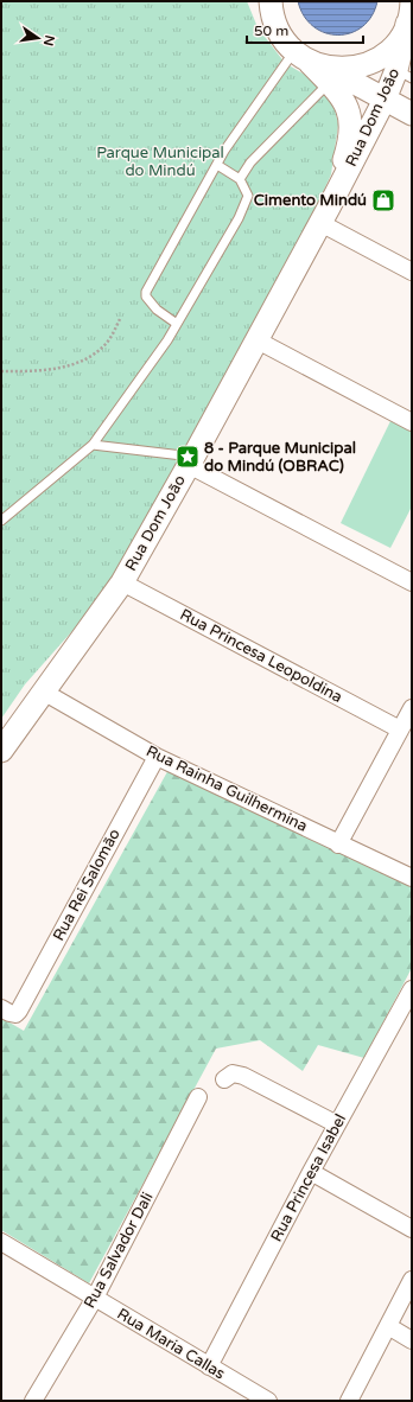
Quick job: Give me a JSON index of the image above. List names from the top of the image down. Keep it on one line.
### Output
{"streets":{"street":["Rua Dom João","Rua Princesa Leopoldina","Rua Rainha Guilhermina","Rua Rei Salomão","Rua Princesa Isabel","Rua Salvador Dali","Rua Maria Callas"]},"crossings":[["Rua Dom João","Rua Princesa Leopoldina"],["Rua Dom João","Rua Rainha Guilhermina"],["Rua Rainha Guilhermina","Rua Rei Salomão"],["Rua Princesa Isabel","Rua Maria Callas"],["Rua Salvador Dali","Rua Maria Callas"]],"parks":["Parque Municipal do Mindú"],"places":{"shop":["Cimento Mindú"],"place":["8 - Parque Municipal do Mindú (OBRAC)"]},"scale_bar":"50 m","north":"right"}
